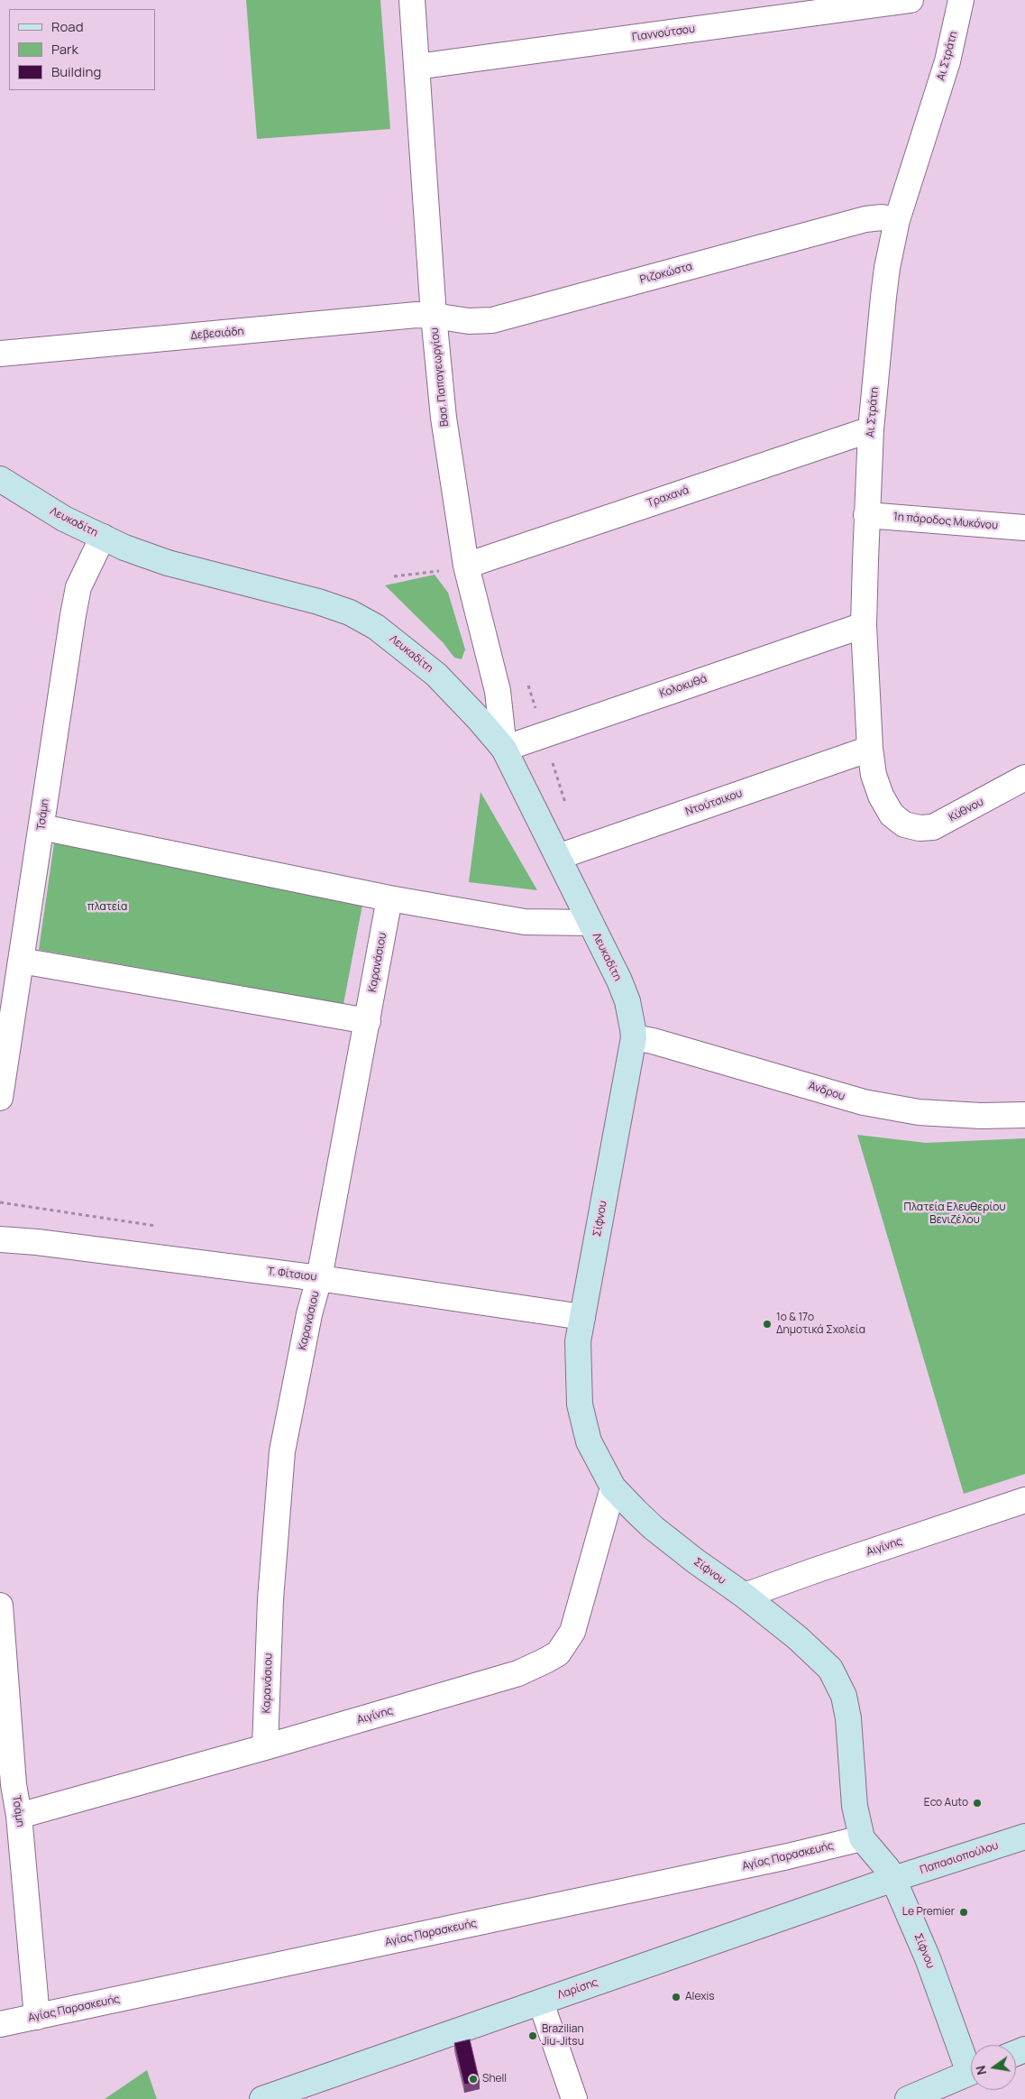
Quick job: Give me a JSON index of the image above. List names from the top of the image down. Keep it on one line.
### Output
{"streets":{"street":["Γιαννούτσου","Αι Στράτη","Ριζοκώστα","Δεβεσιάδη","Βασ. Παπαγεωργίου","Τραχανά","1η πάροδος Μυκόνου","Λευκαδίτη","Κολοκυθά","Ντούτσικου","Κύθνου","Τσάμη","Καρανάσιου","Άνδρου","Σίφνου","Τ. Φίτσιου","Αιγίνης","Αγίας Παρασκευής","Παπασιοπούλου","Λαρίσης"]},"crossings":[["Γιαννούτσου","Βασ. Παπαγεωργίου"],["Αι Στράτη","Ριζοκώστα"],["Αι Στράτη","Τραχανά"],["Αι Στράτη","1η πάροδος Μυκόνου"],["Αι Στράτη","Κολοκυθά"],["Αι Στράτη","Ντούτσικου"],["Αι Στράτη","Κύθνου"],["Ριζοκώστα","Δεβεσιάδη"],["Ριζοκώστα","Βασ. Παπαγεωργίου"],["Δεβεσιάδη","Βασ. Παπαγεωργίου"],["Βασ. Παπαγεωργίου","Τραχανά"],["Βασ. Παπαγεωργίου","Λευκαδίτη"],["Βασ. Παπαγεωργίου","Κολοκυθά"],["Λευκαδίτη","Κολοκυθά"],["Λευκαδίτη","Ντούτσικου"],["Λευκαδίτη","Τσάμη"],["Λευκαδίτη","Άνδρου"],["Λευκαδίτη","Σίφνου"],["Τσάμη","Αιγίνης"],["Τσάμη","Αγίας Παρασκευής"],["Καρανάσιου","Τ. Φίτσιου"],["Καρανάσιου","Αιγίνης"],["Άνδρου","Σίφνου"],["Σίφνου","Τ. Φίτσιου"],["Σίφνου","Αιγίνης"],["Σίφνου","Αγίας Παρασκευής"],["Σίφνου","Παπασιοπούλου"],["Σίφνου","Λαρίσης"],["Παπασιοπούλου","Λαρίσης"]],"parks":["πλατεία","Πλατεία Ελευθερίου Βενιζέλου"],"places":["1ο & 17ο Δημοτικά Σχολεία","Eco Auto","Le Premier","Alexis","Brazilian Jiu-Jitsu","Shell"],"legend":["Road","Park","Building"],"north":"left"}
